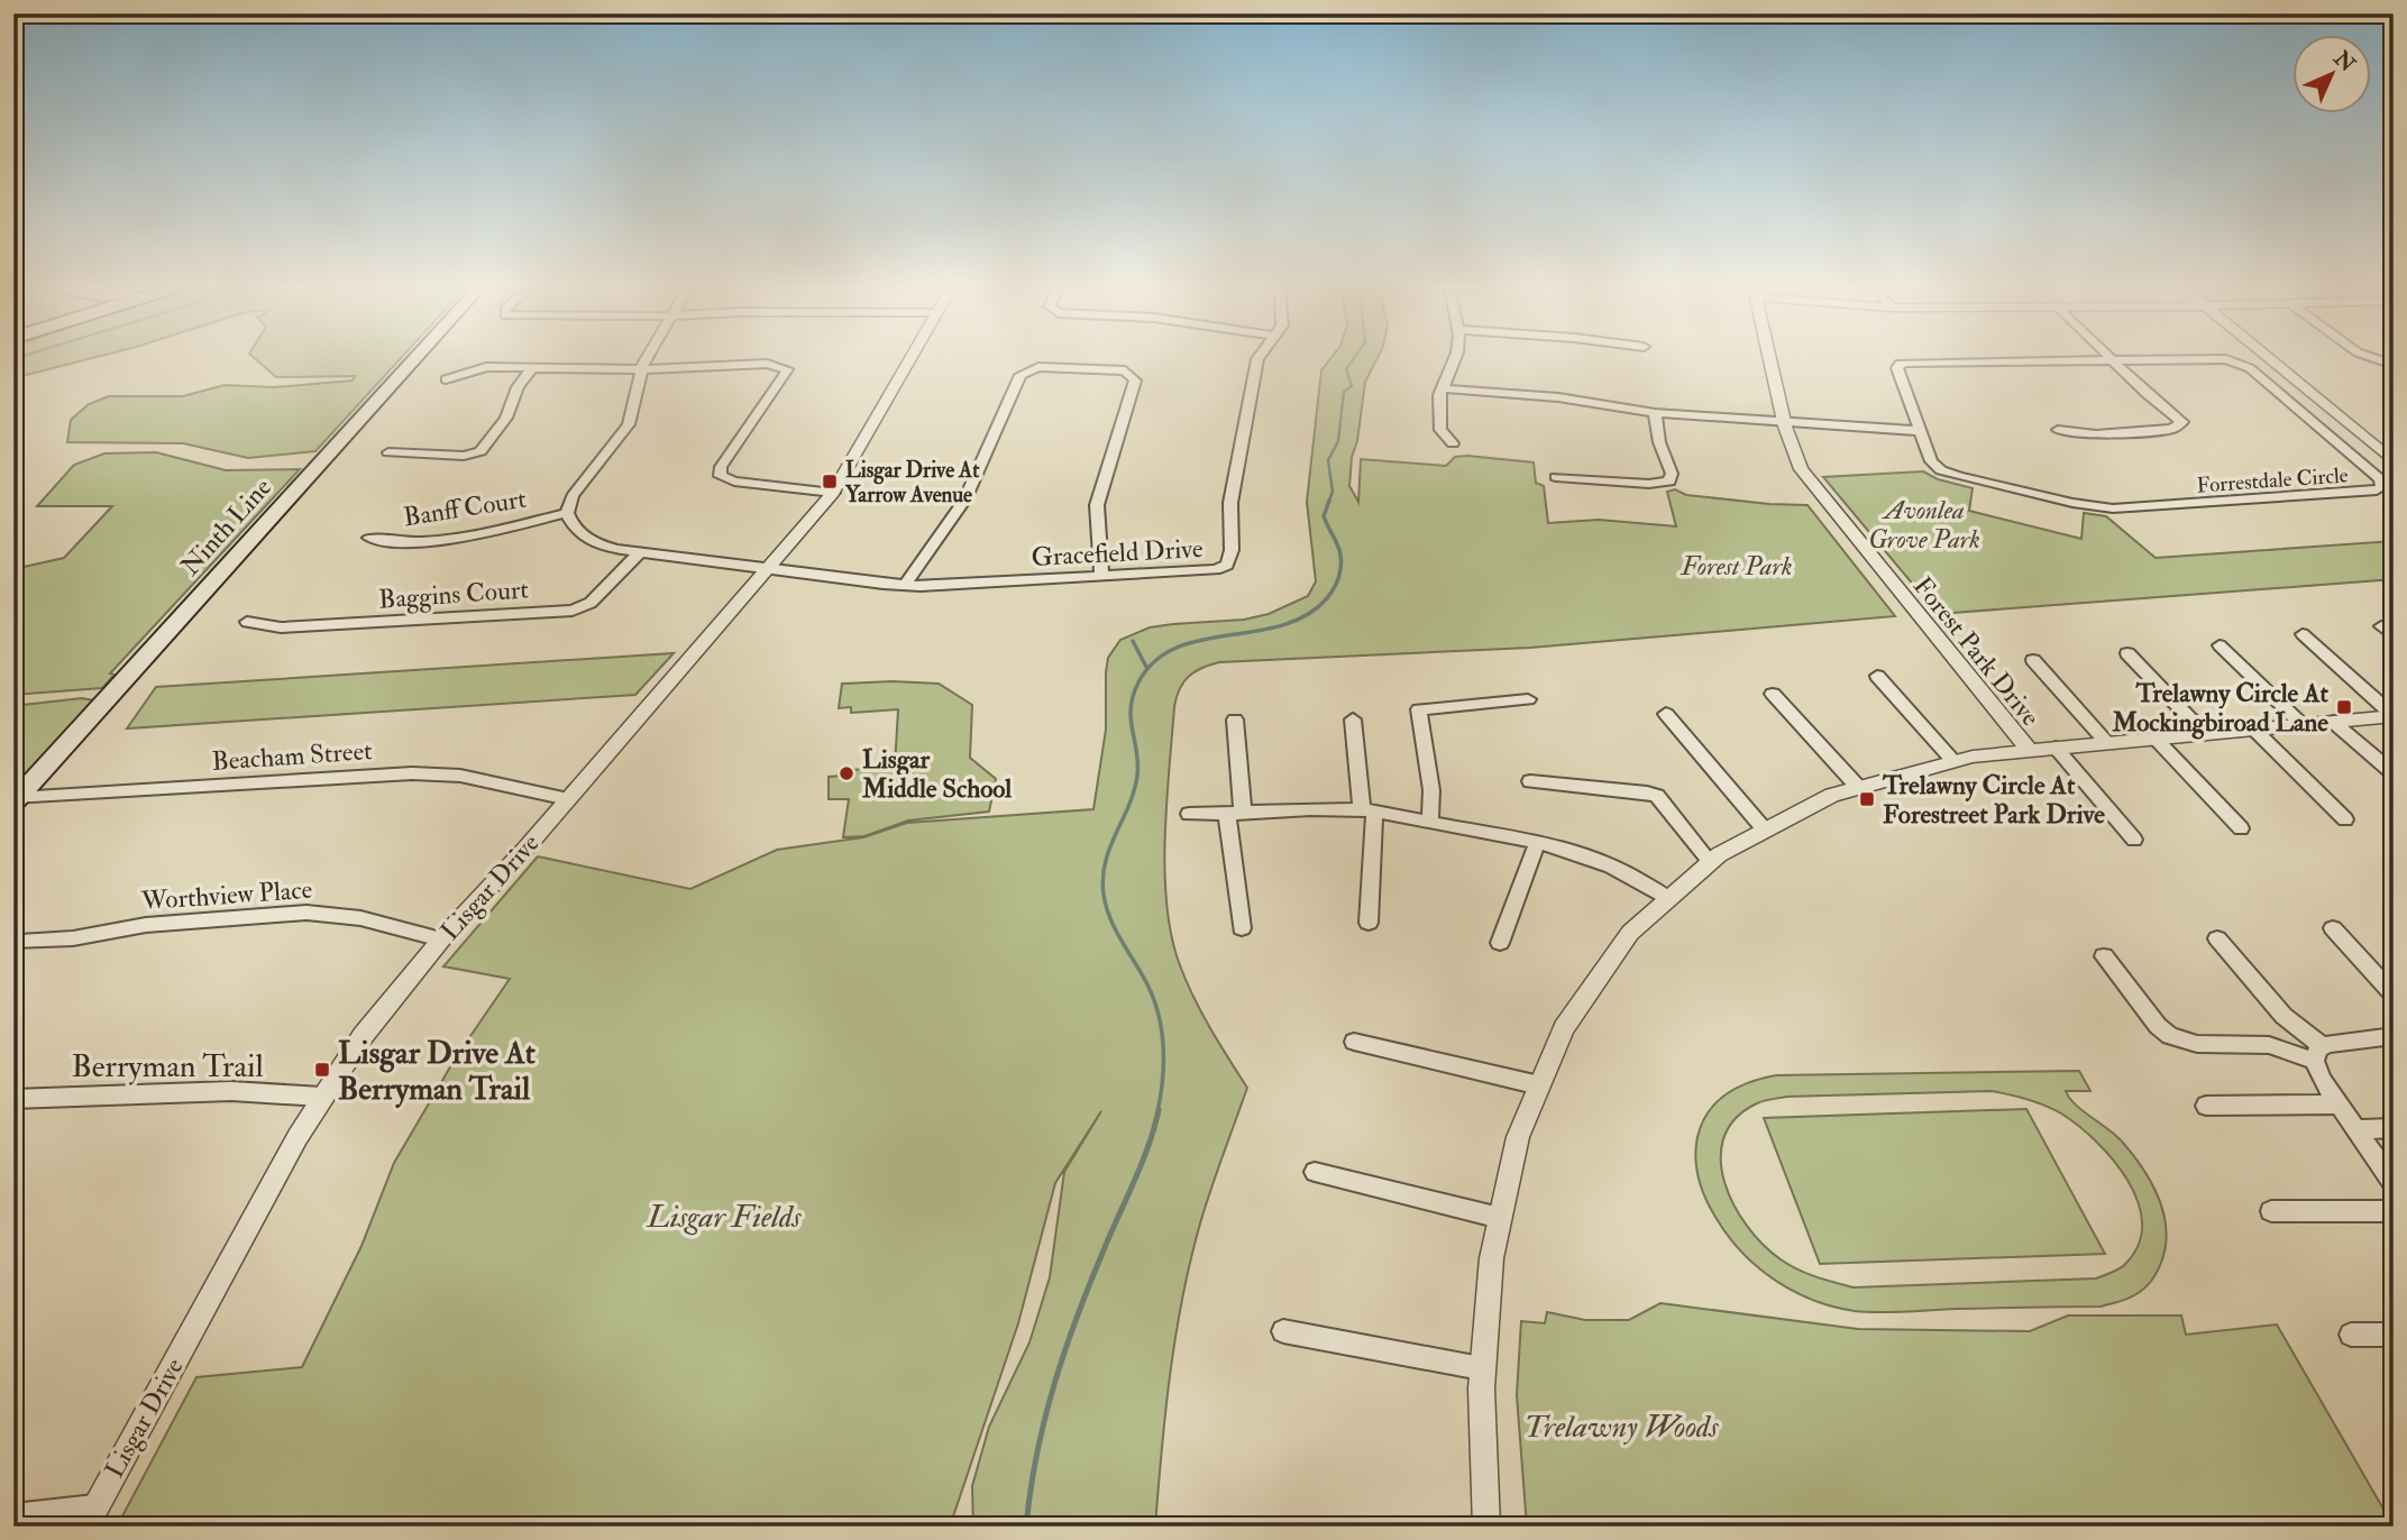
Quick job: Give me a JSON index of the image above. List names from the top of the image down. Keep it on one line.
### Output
{"streets":{"main road":["Ninth Line"],"street":["Forrestdale Circle","Banff Court","Gracefield Drive","Baggins Court","Forest Park Drive","Beacham Street","Lisgar Drive","Worthview Place","Berryman Trail"]},"crossings":[["Banff Court","Gracefield Drive"],["Ninth Line","Beacham Street"],["Gracefield Drive","Baggins Court"],["Gracefield Drive","Lisgar Drive"],["Beacham Street","Lisgar Drive"],["Lisgar Drive","Worthview Place"],["Lisgar Drive","Berryman Trail"]],"parks":["Avonlea Grove Park","Forest Park","Lisgar Fields","Trelawny Woods"],"places":{"transit":["Lisgar Drive At Yarrow Avenue","Trelawny Circle At Mockingbiroad Lane","Trelawny Circle At Forestreet Park Drive","Lisgar Drive At Berryman Trail"],"other":["Lisgar Middle School"]},"north":"top right"}
